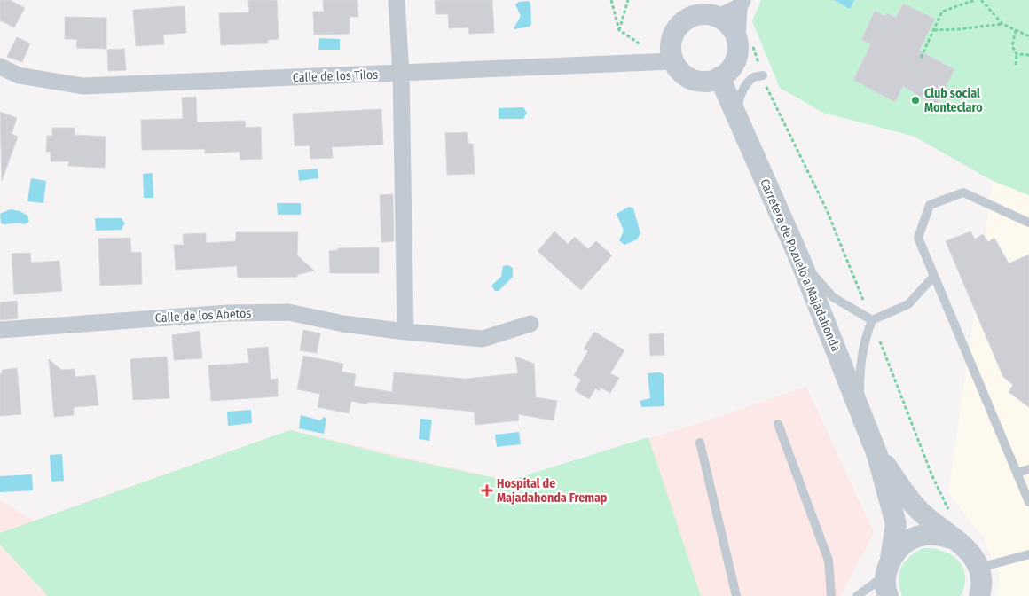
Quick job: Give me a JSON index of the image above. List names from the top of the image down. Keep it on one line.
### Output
{"streets":{"street":["Calle de los Tilos","Carretera de Pozuelo a Majadahonda","Calle de los Abetos"]},"crossings":[["Calle de los Tilos","Carretera de Pozuelo a Majadahonda"]],"places":{"other":["Club social Monteclaro"],"health":["Hospital de Majadahonda Fremap"]}}
